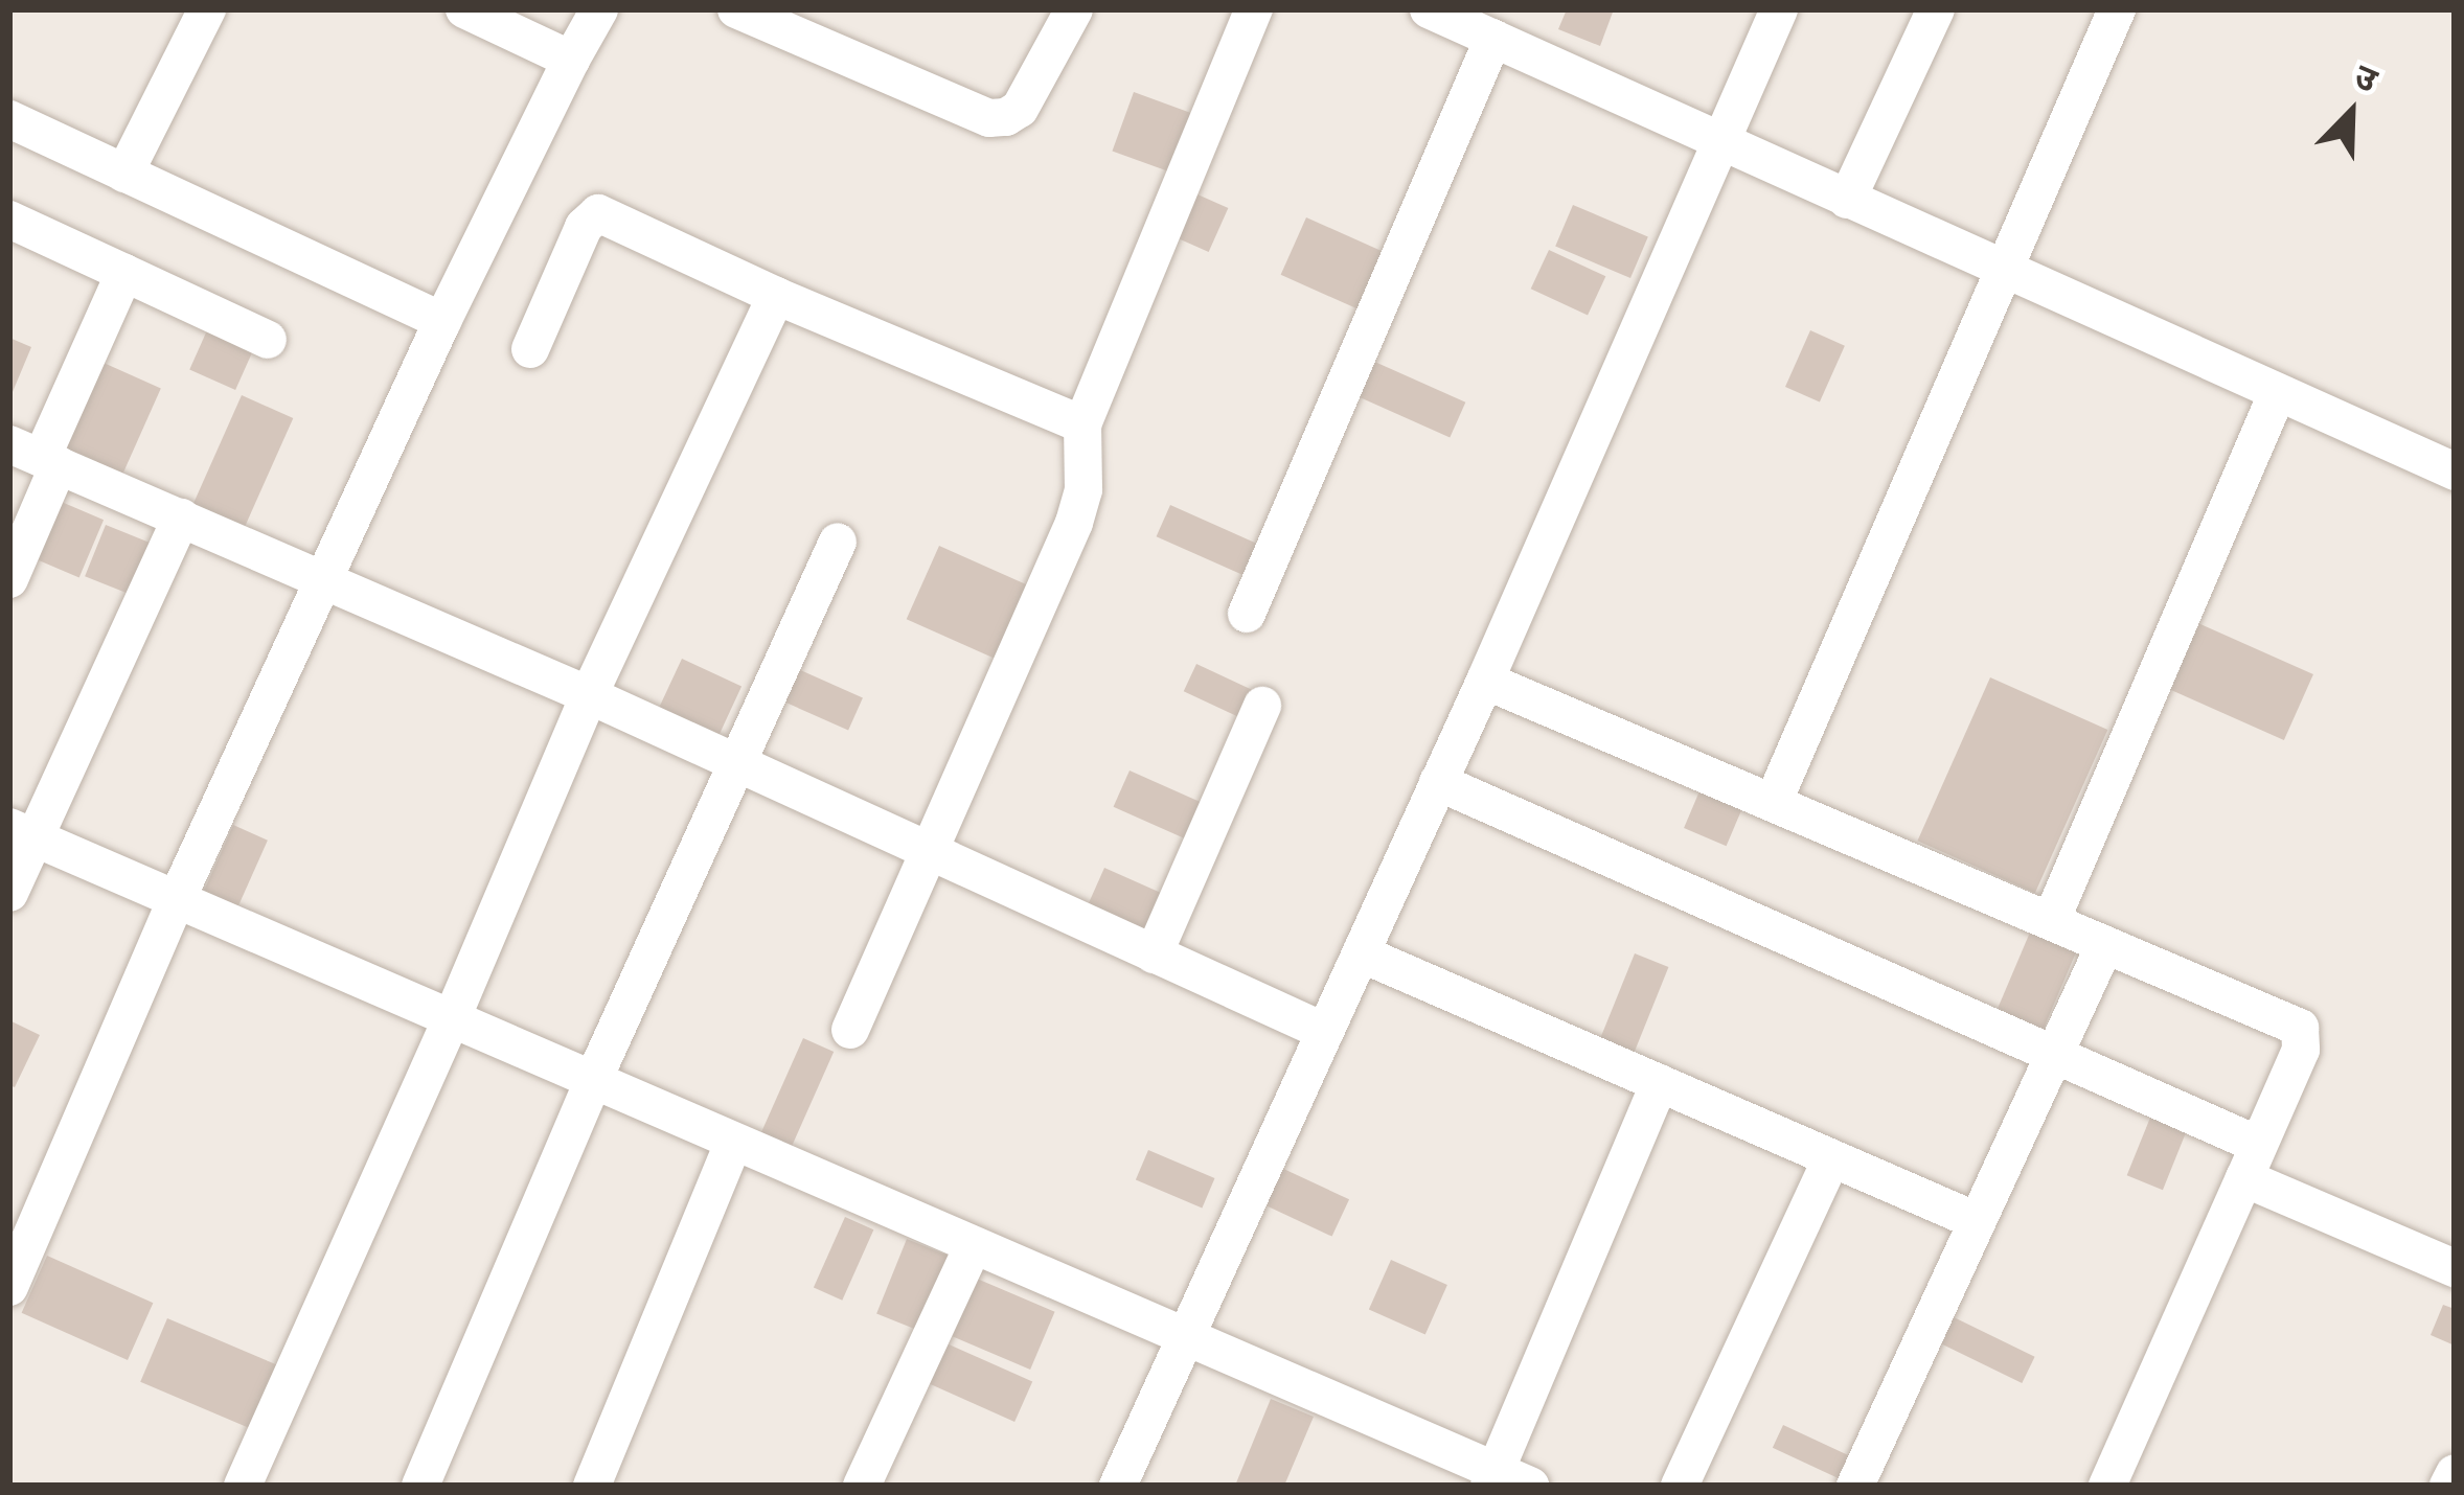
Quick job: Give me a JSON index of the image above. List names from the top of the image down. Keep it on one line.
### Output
{"north":"top right"}
